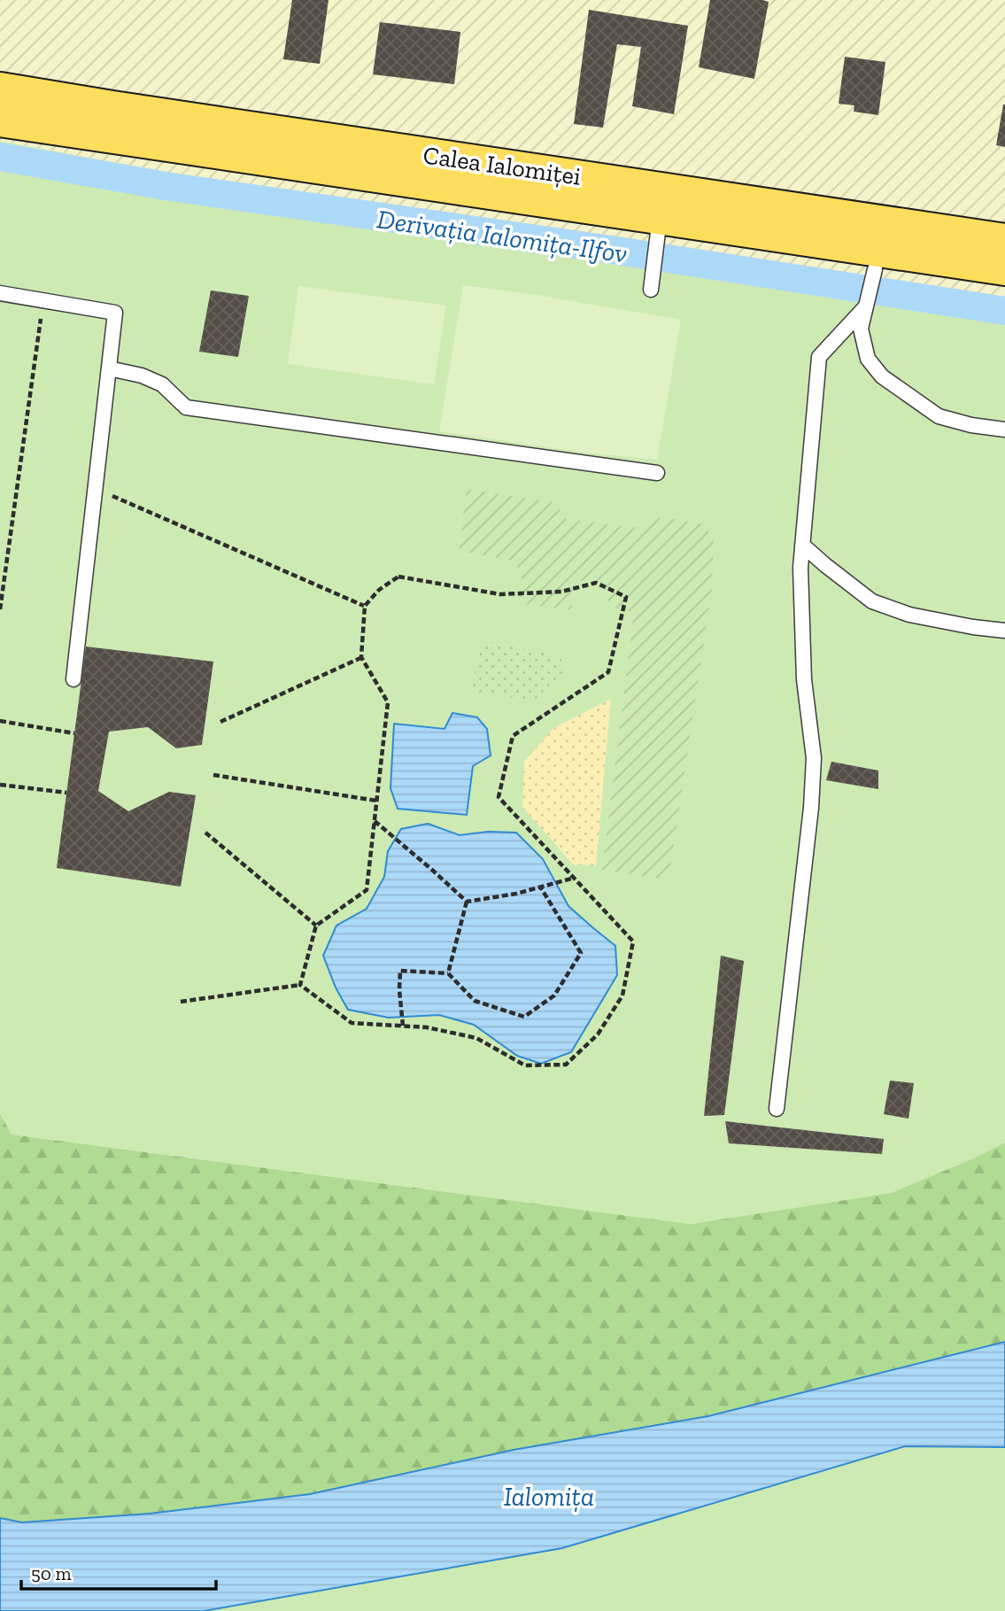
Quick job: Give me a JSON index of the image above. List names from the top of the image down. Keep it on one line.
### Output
{"streets":{"main road":["Calea Ialomiței"]},"water":["Derivația Ialomița-Ilfov","Ialomița"],"scale_bar":"50 m"}
